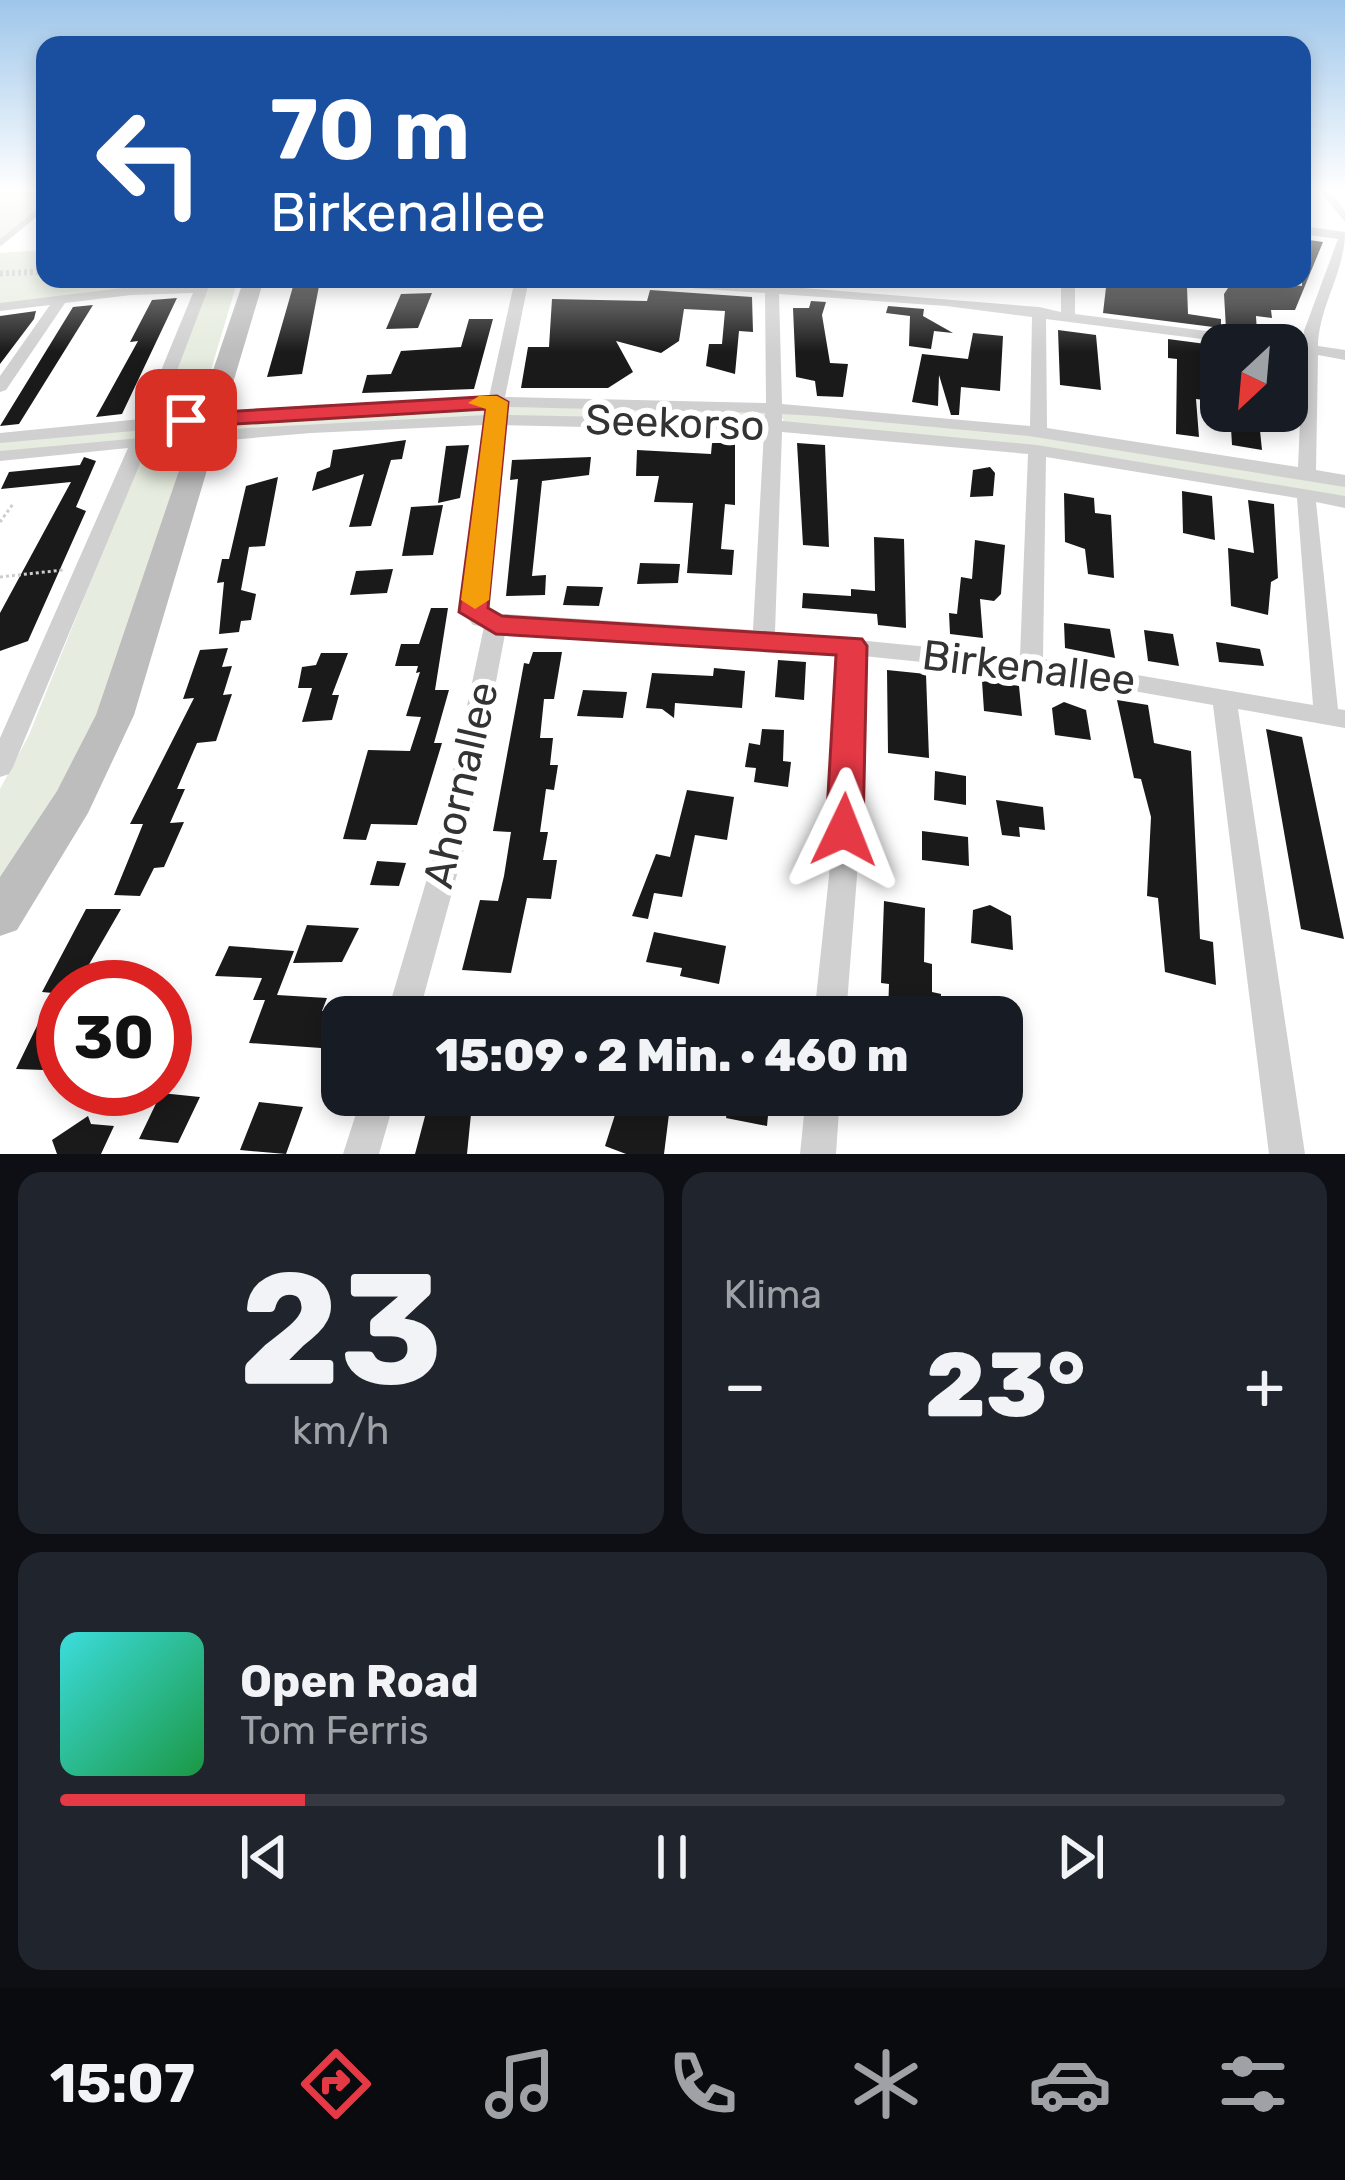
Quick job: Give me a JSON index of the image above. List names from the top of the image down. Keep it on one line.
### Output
{"streets":{"street":["Seekorso","Birkenallee","Ahornallee"]},"crossings":[["Seekorso","Ahornallee"],["Birkenallee","Ahornallee"]],"north":"bottom left","page":{"turn":["70 m","Birkenallee"],"limit":"30","trip":"15:09 · 2 Min. · 460 m","tile":[["23","km/h"],"Klima"],"heat":["−","23°","+"],"song":["Open Road","Tom Ferris"],"tabs":"15:07"}}
